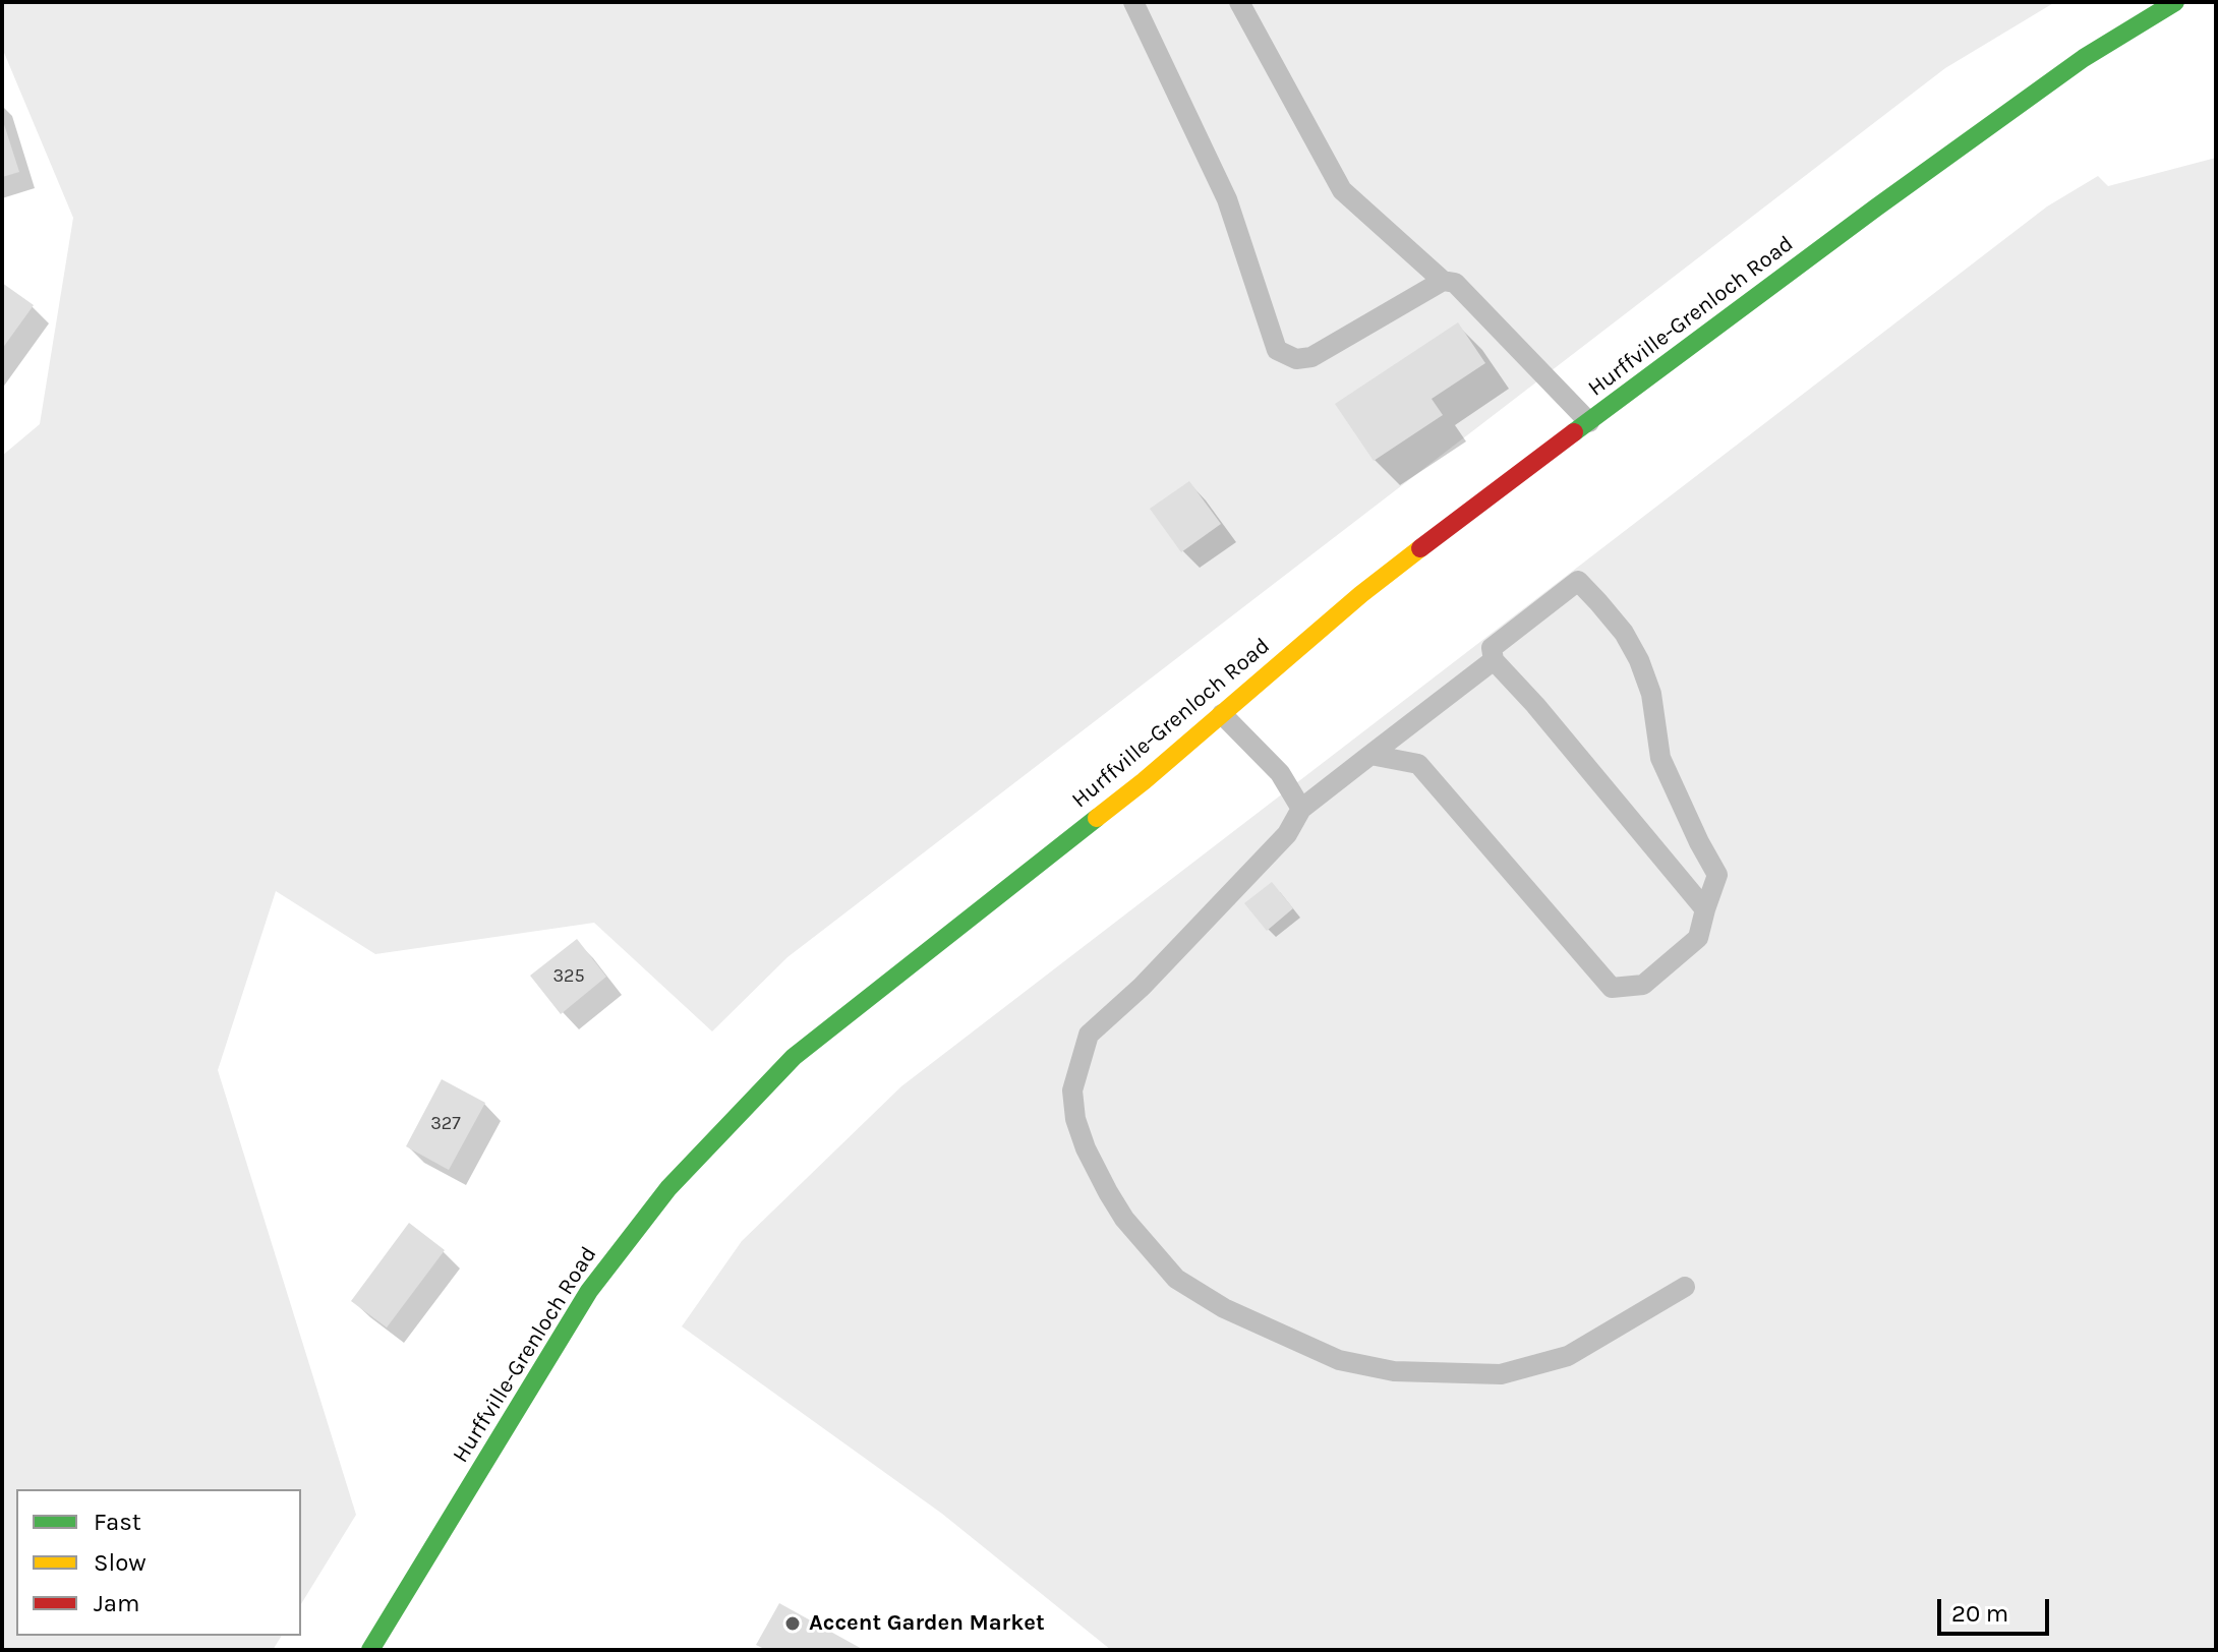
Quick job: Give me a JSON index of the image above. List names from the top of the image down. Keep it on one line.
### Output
{"streets":{"main road":["Hurffville-Grenloch Road"]},"places":["Accent Garden Market"],"house_numbers":["325","327"],"legend":["Fast","Slow","Jam"],"scale_bar":"20 m"}
